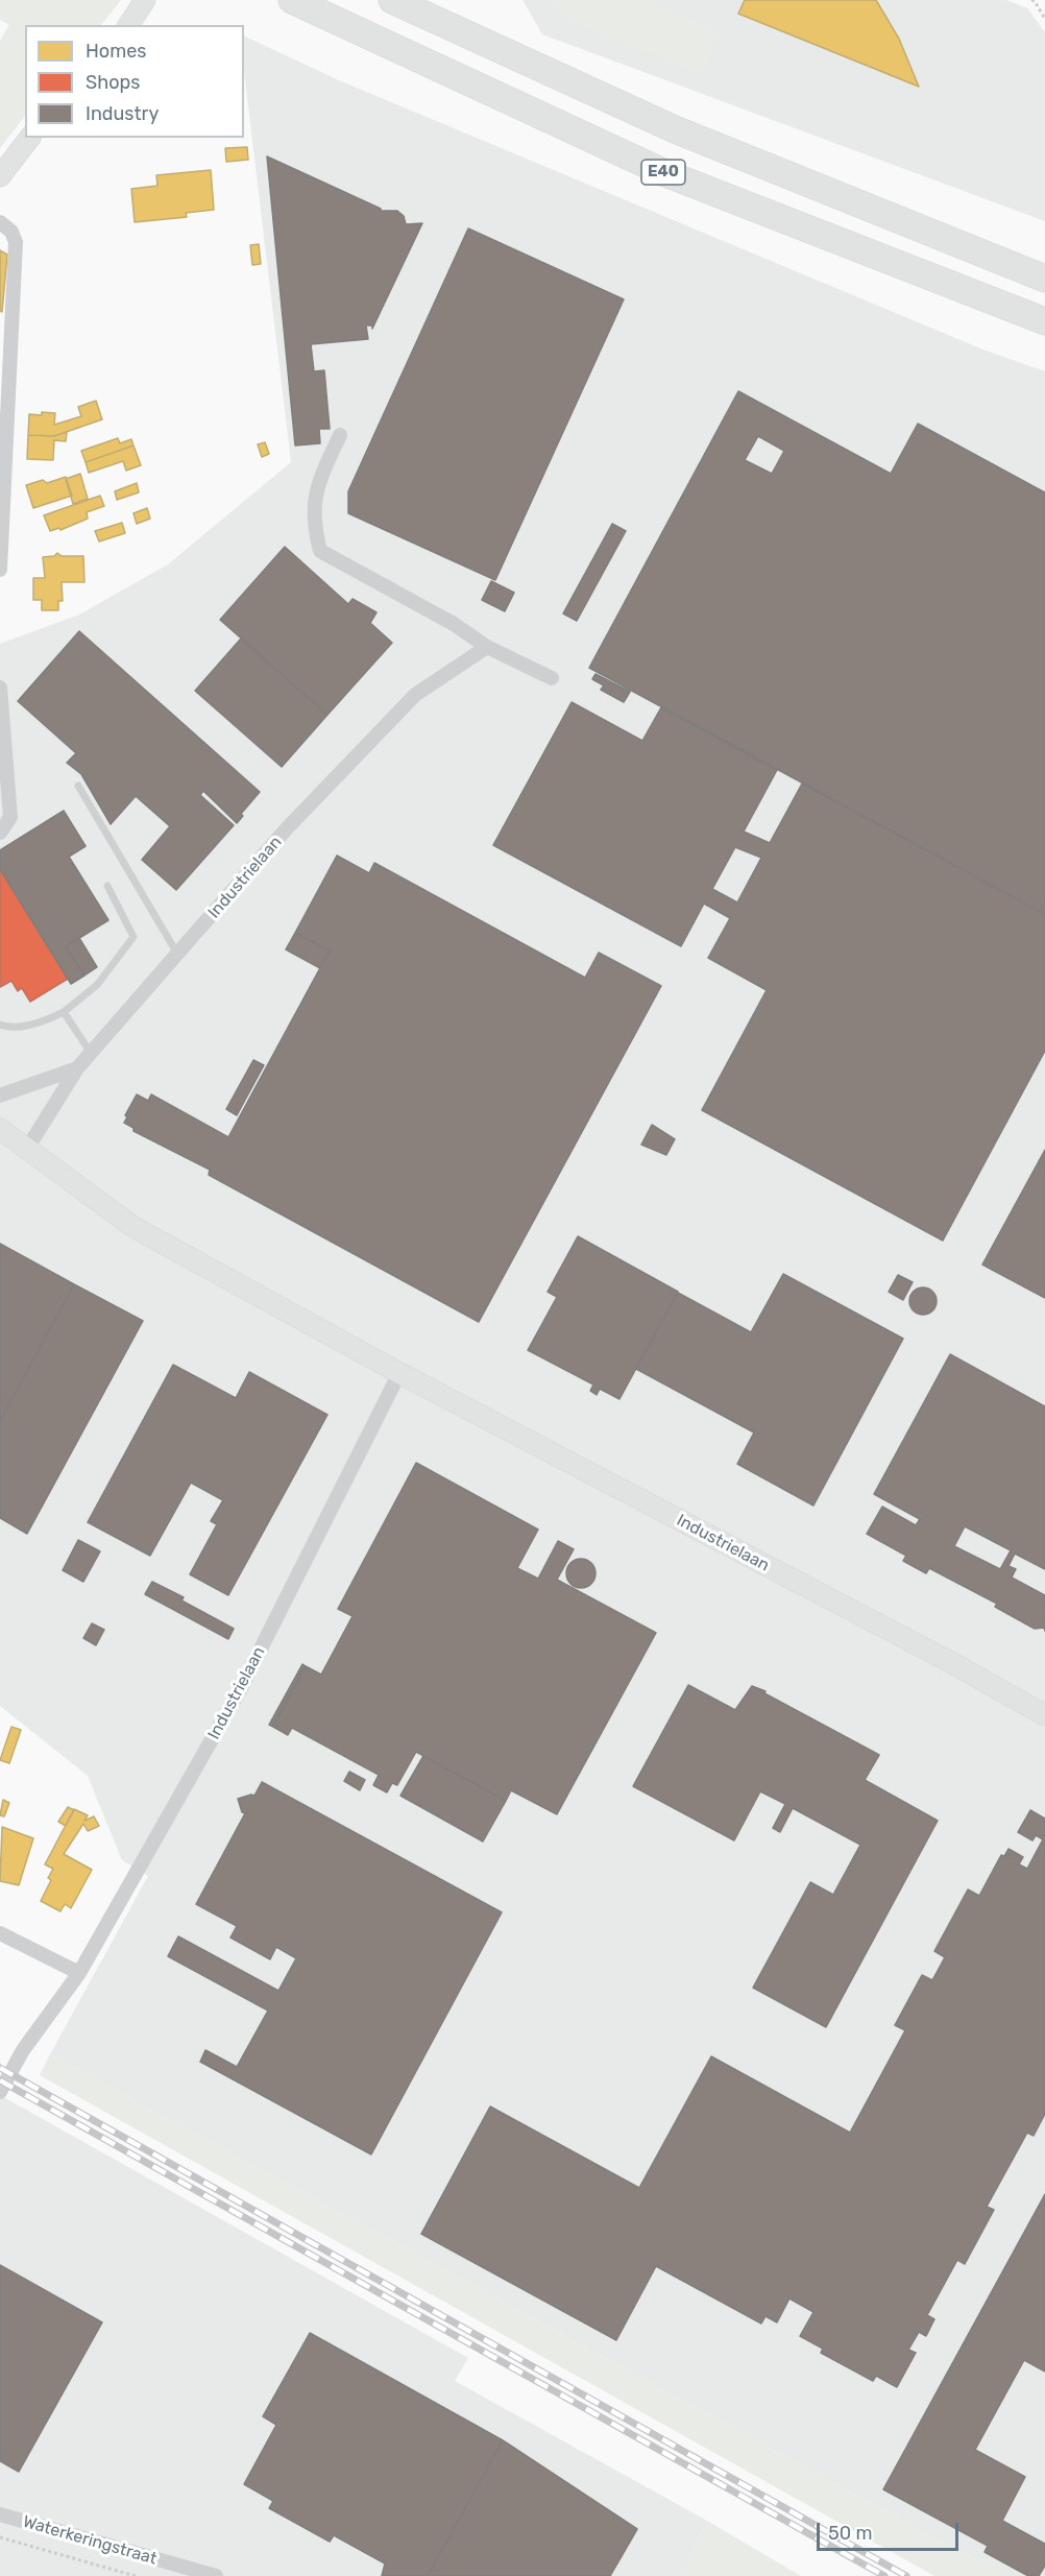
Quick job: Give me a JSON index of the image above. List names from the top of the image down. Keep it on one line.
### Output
{"streets":{"highway":["E40"],"street":["Industrielaan","Waterkeringstraat"]},"legend":["Homes","Shops","Industry"],"scale_bar":"50 m"}
